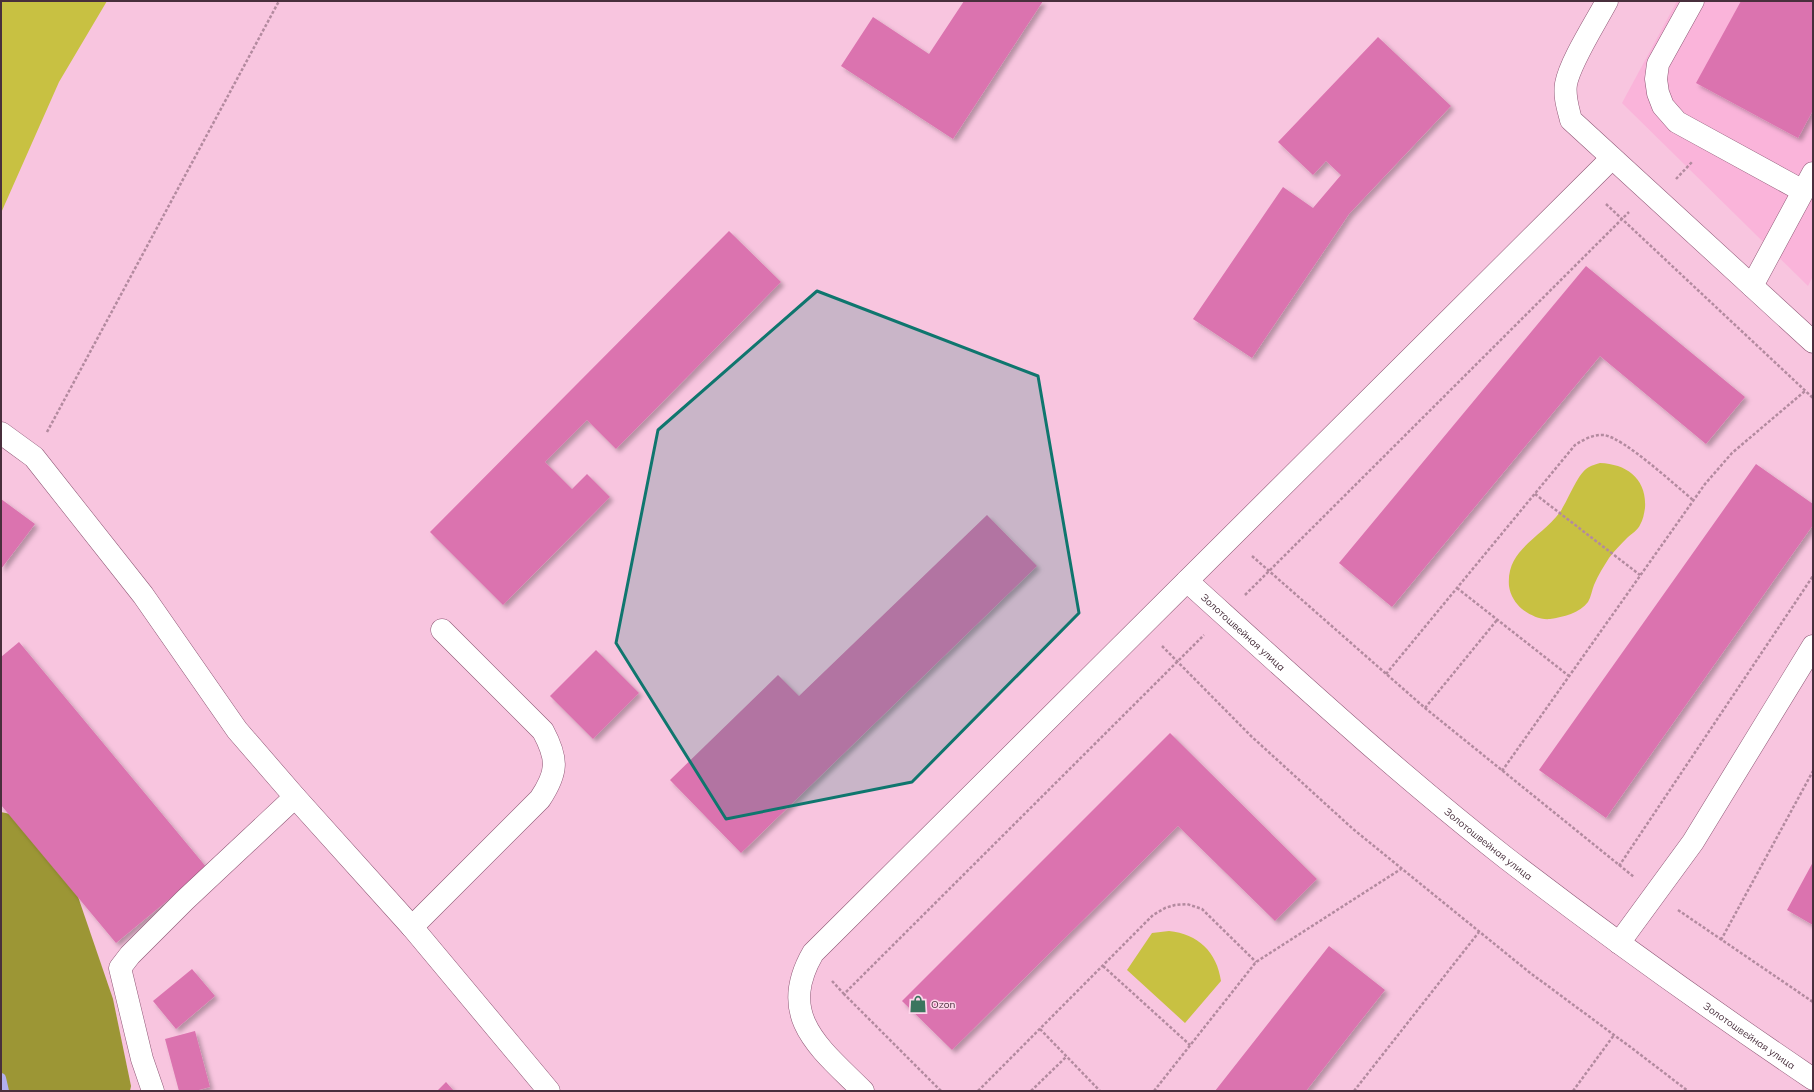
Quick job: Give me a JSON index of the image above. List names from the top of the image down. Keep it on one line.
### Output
{"streets":{"street":["Золотошвейная улица"]},"places":{"shop":["Ozon"]}}
